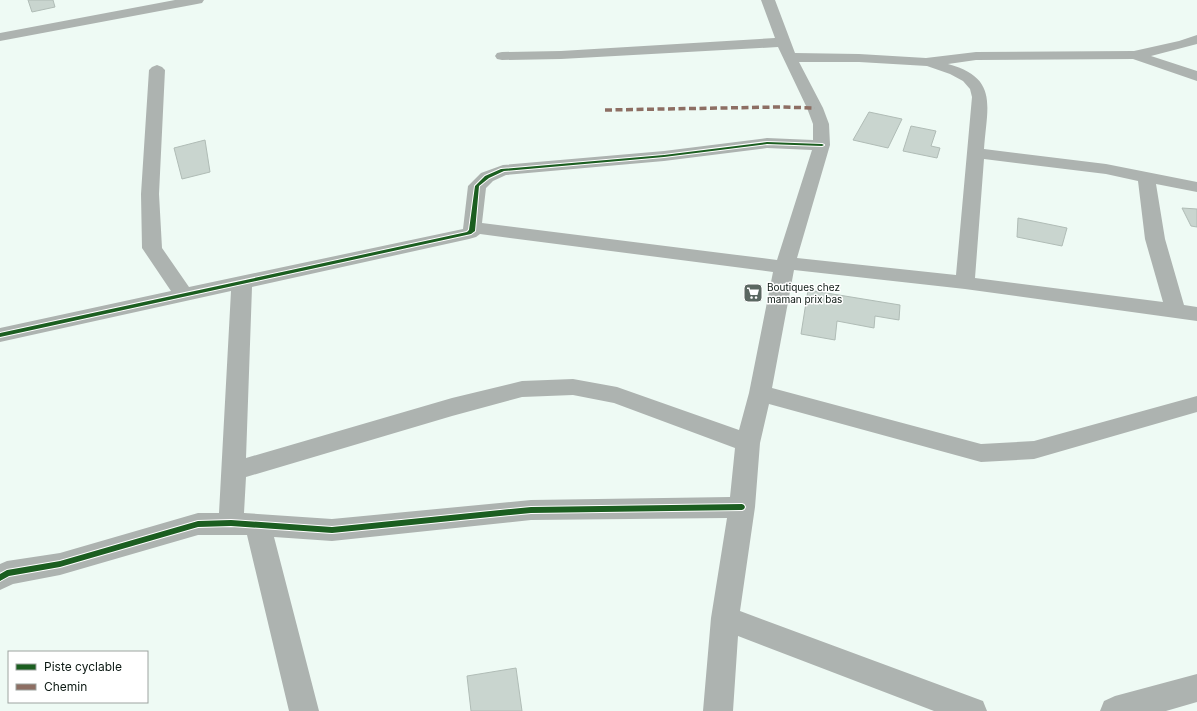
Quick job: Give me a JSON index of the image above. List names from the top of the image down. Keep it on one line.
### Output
{"places":{"supermarket":["Boutiques chez maman prix bas"]},"legend":["Piste cyclable","Chemin"]}
